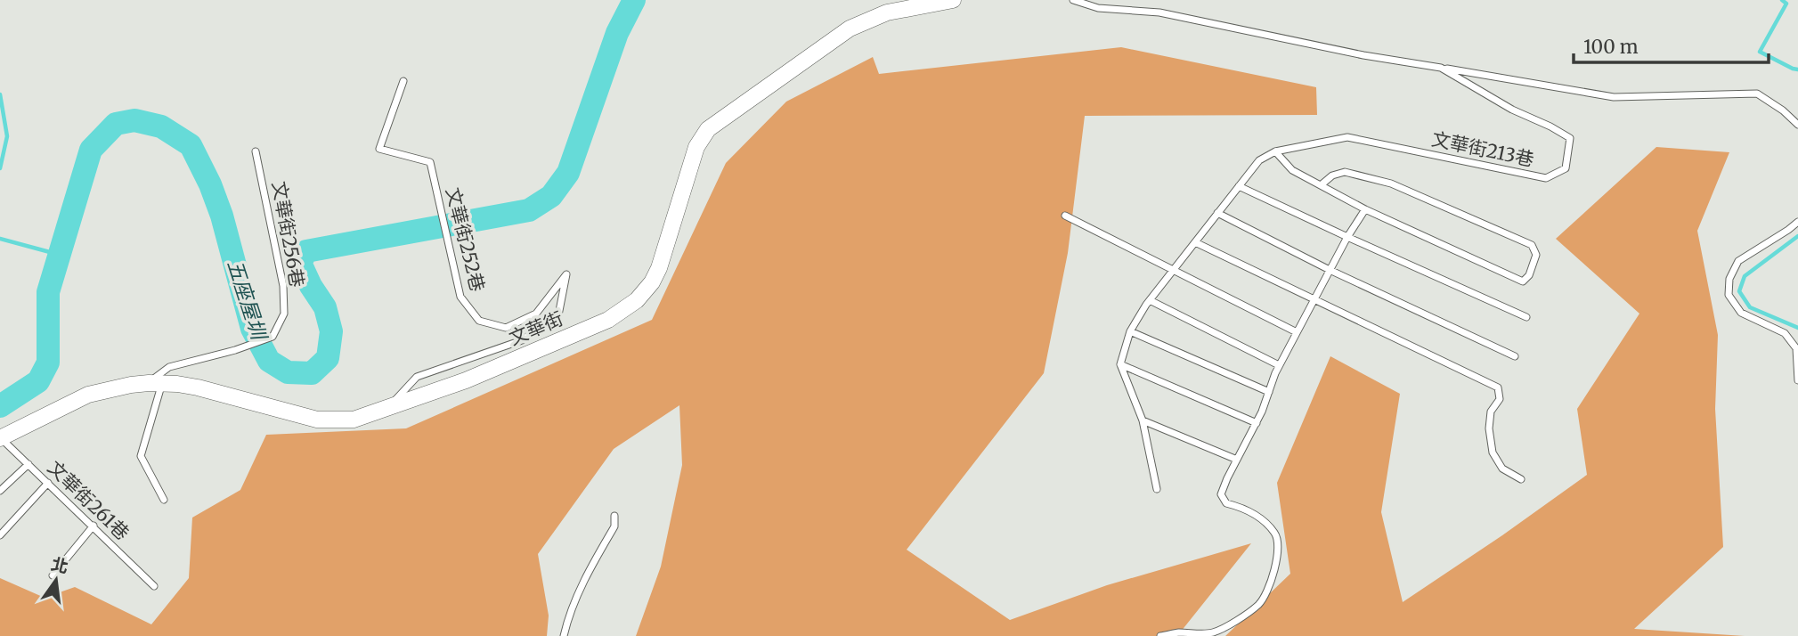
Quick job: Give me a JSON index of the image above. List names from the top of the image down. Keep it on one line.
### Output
{"streets":{"street":["文華街"],"lane":["文華街213巷","文華街256巷","文華街252巷","文華街261巷"]},"crossings":[["文華街256巷","文華街"],["文華街252巷","文華街"],["文華街","文華街261巷"]],"water":["五座屋圳"],"scale_bar":"100 m","north":"top"}
